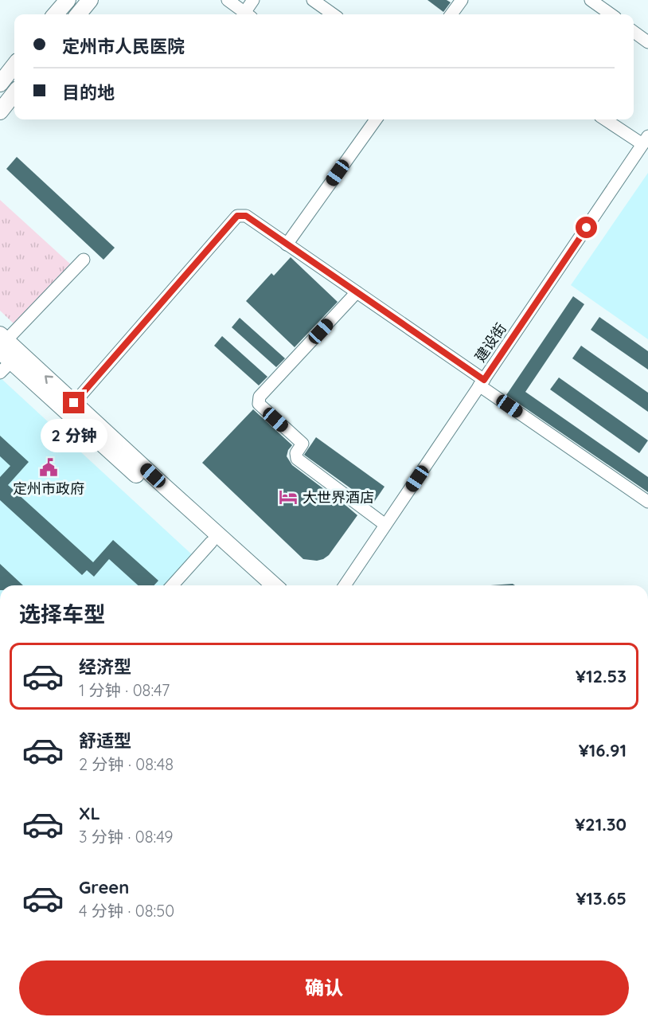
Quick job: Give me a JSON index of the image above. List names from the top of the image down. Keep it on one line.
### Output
{"streets":{"street":["建设街"]},"places":{"public building":["定州市政府"],"hotel":["大世界酒店"]},"page":{"banner":["定州市人民医院","目的地"],"bubble":"2 分钟","heading":"选择车型","list":[{"name":"经济型","note":"1 分钟 · 08:47","value":"¥12.53"},{"name":"舒适型","note":"2 分钟 · 08:48","value":"¥16.91"},{"name":"XL","note":"3 分钟 · 08:49","value":"¥21.30"},{"name":"Green","note":"4 分钟 · 08:50","value":"¥13.65"}],"buttons":"确认"}}
